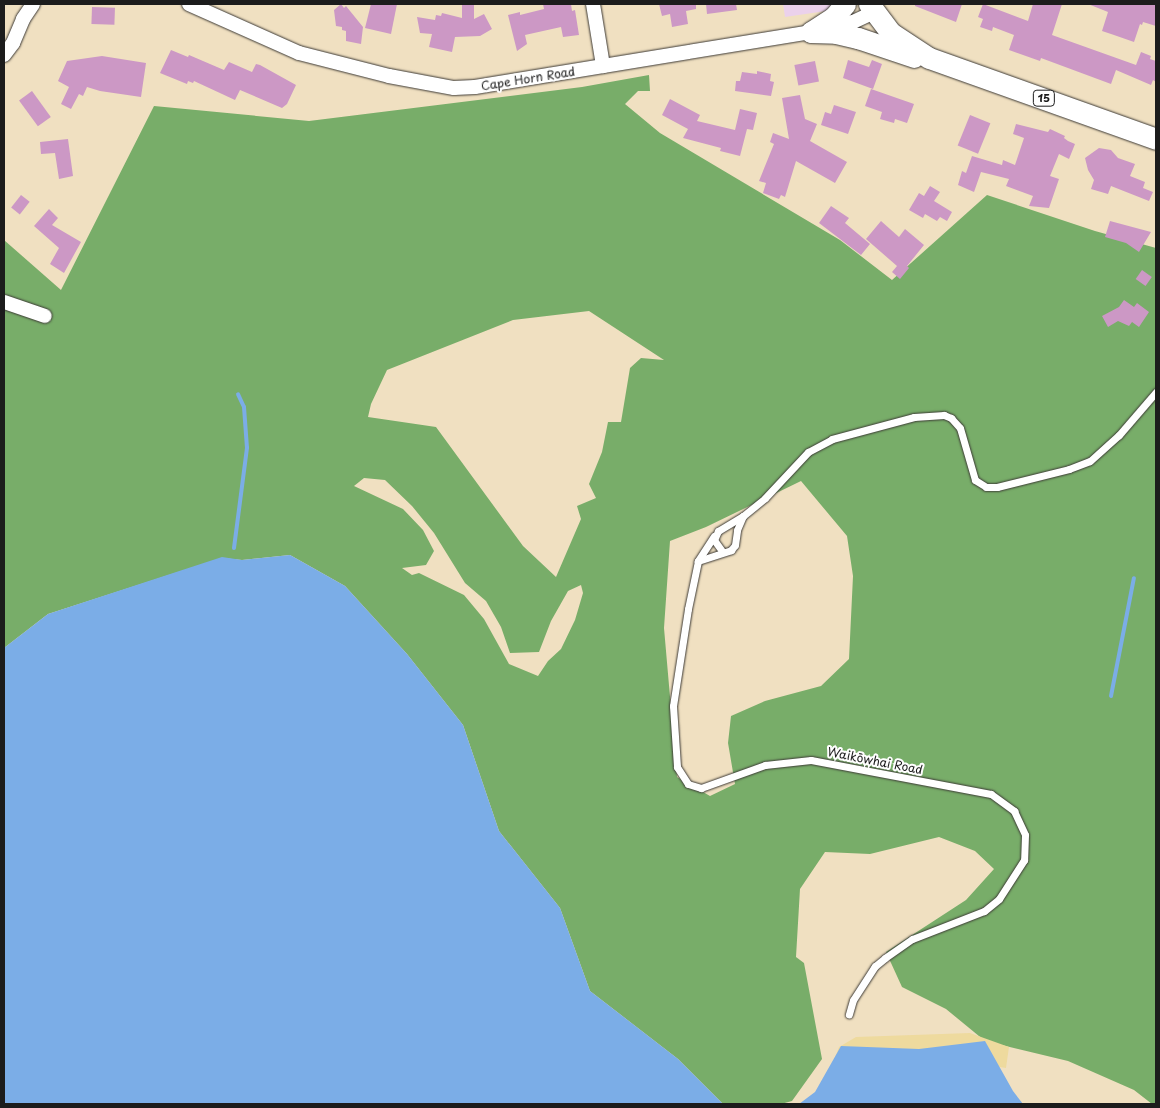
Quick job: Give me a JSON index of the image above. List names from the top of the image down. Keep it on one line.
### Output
{"streets":{"main road":["15"],"street":["Cape Horn Road"],"lane":["Waikōwhai Road"]},"crossings":[["Cape Horn Road","15"]]}
